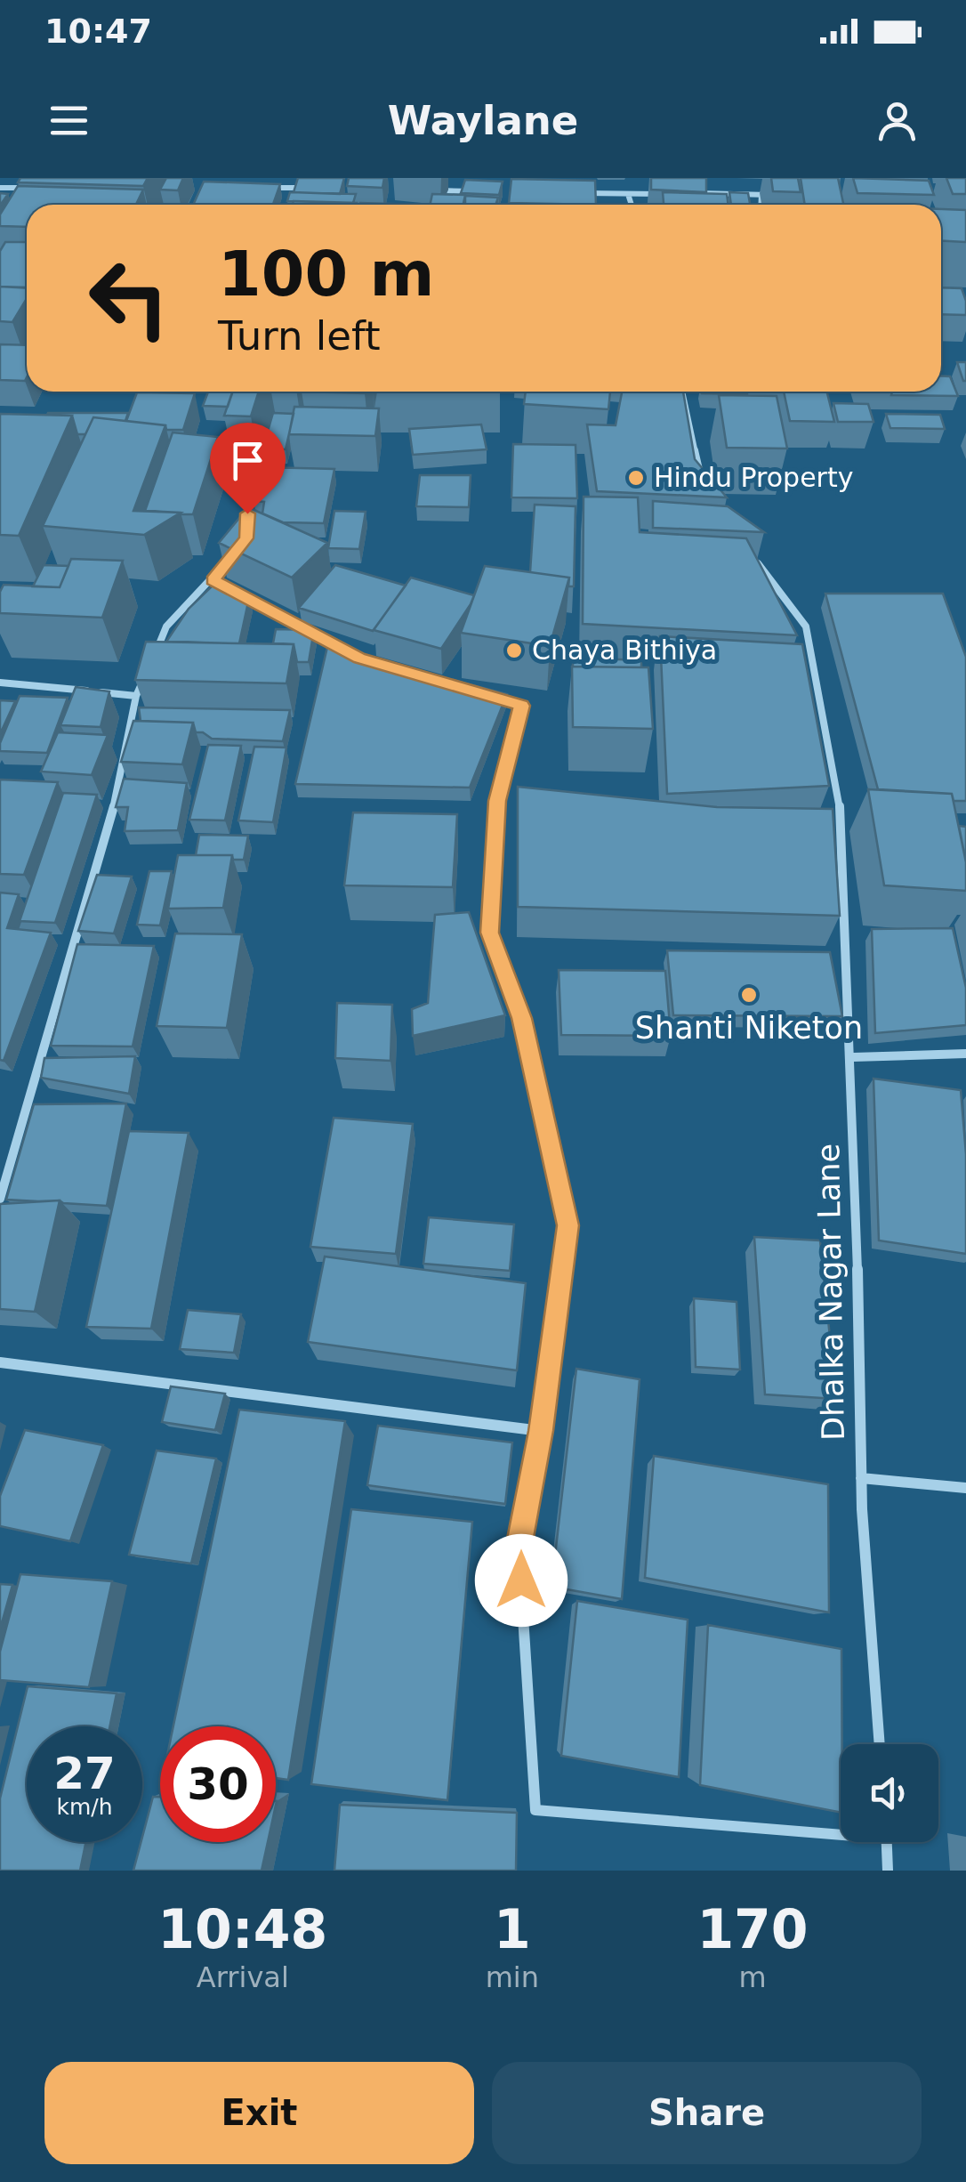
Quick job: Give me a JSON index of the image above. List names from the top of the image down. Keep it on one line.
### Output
{"streets":{"street":["Dhalka Nagar Lane"]},"places":["Hindu Property","Chaya Bithiya","Shanti Niketon"],"page":{"status":"10:47","header":"Waylane","turn":["100 m","Turn left"],"speed":"27 km/h","limit":"30","eta":["10:48","Arrival","1","min","170","m"],"buttons":["Exit","Share"]}}
